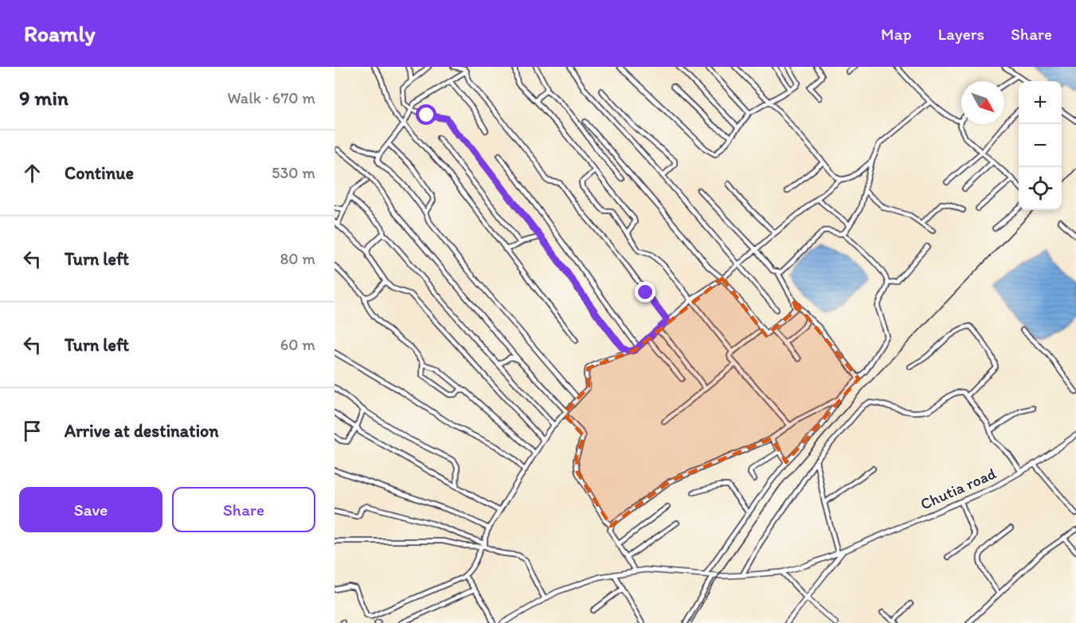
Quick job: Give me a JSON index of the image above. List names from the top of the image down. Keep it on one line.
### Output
{"streets":{"street":["Chutia road"]},"north":"bottom right","page":{"header":"Roamly","nav":["Map","Layers","Share"],"heading":["9 min","Walk · 670 m"],"map_buttons":["+","−"],"list":[["Continue","530 m"],["Turn left","80 m"],["Turn left","60 m"],"Arrive at destination"],"buttons":["Save","Share"]}}
